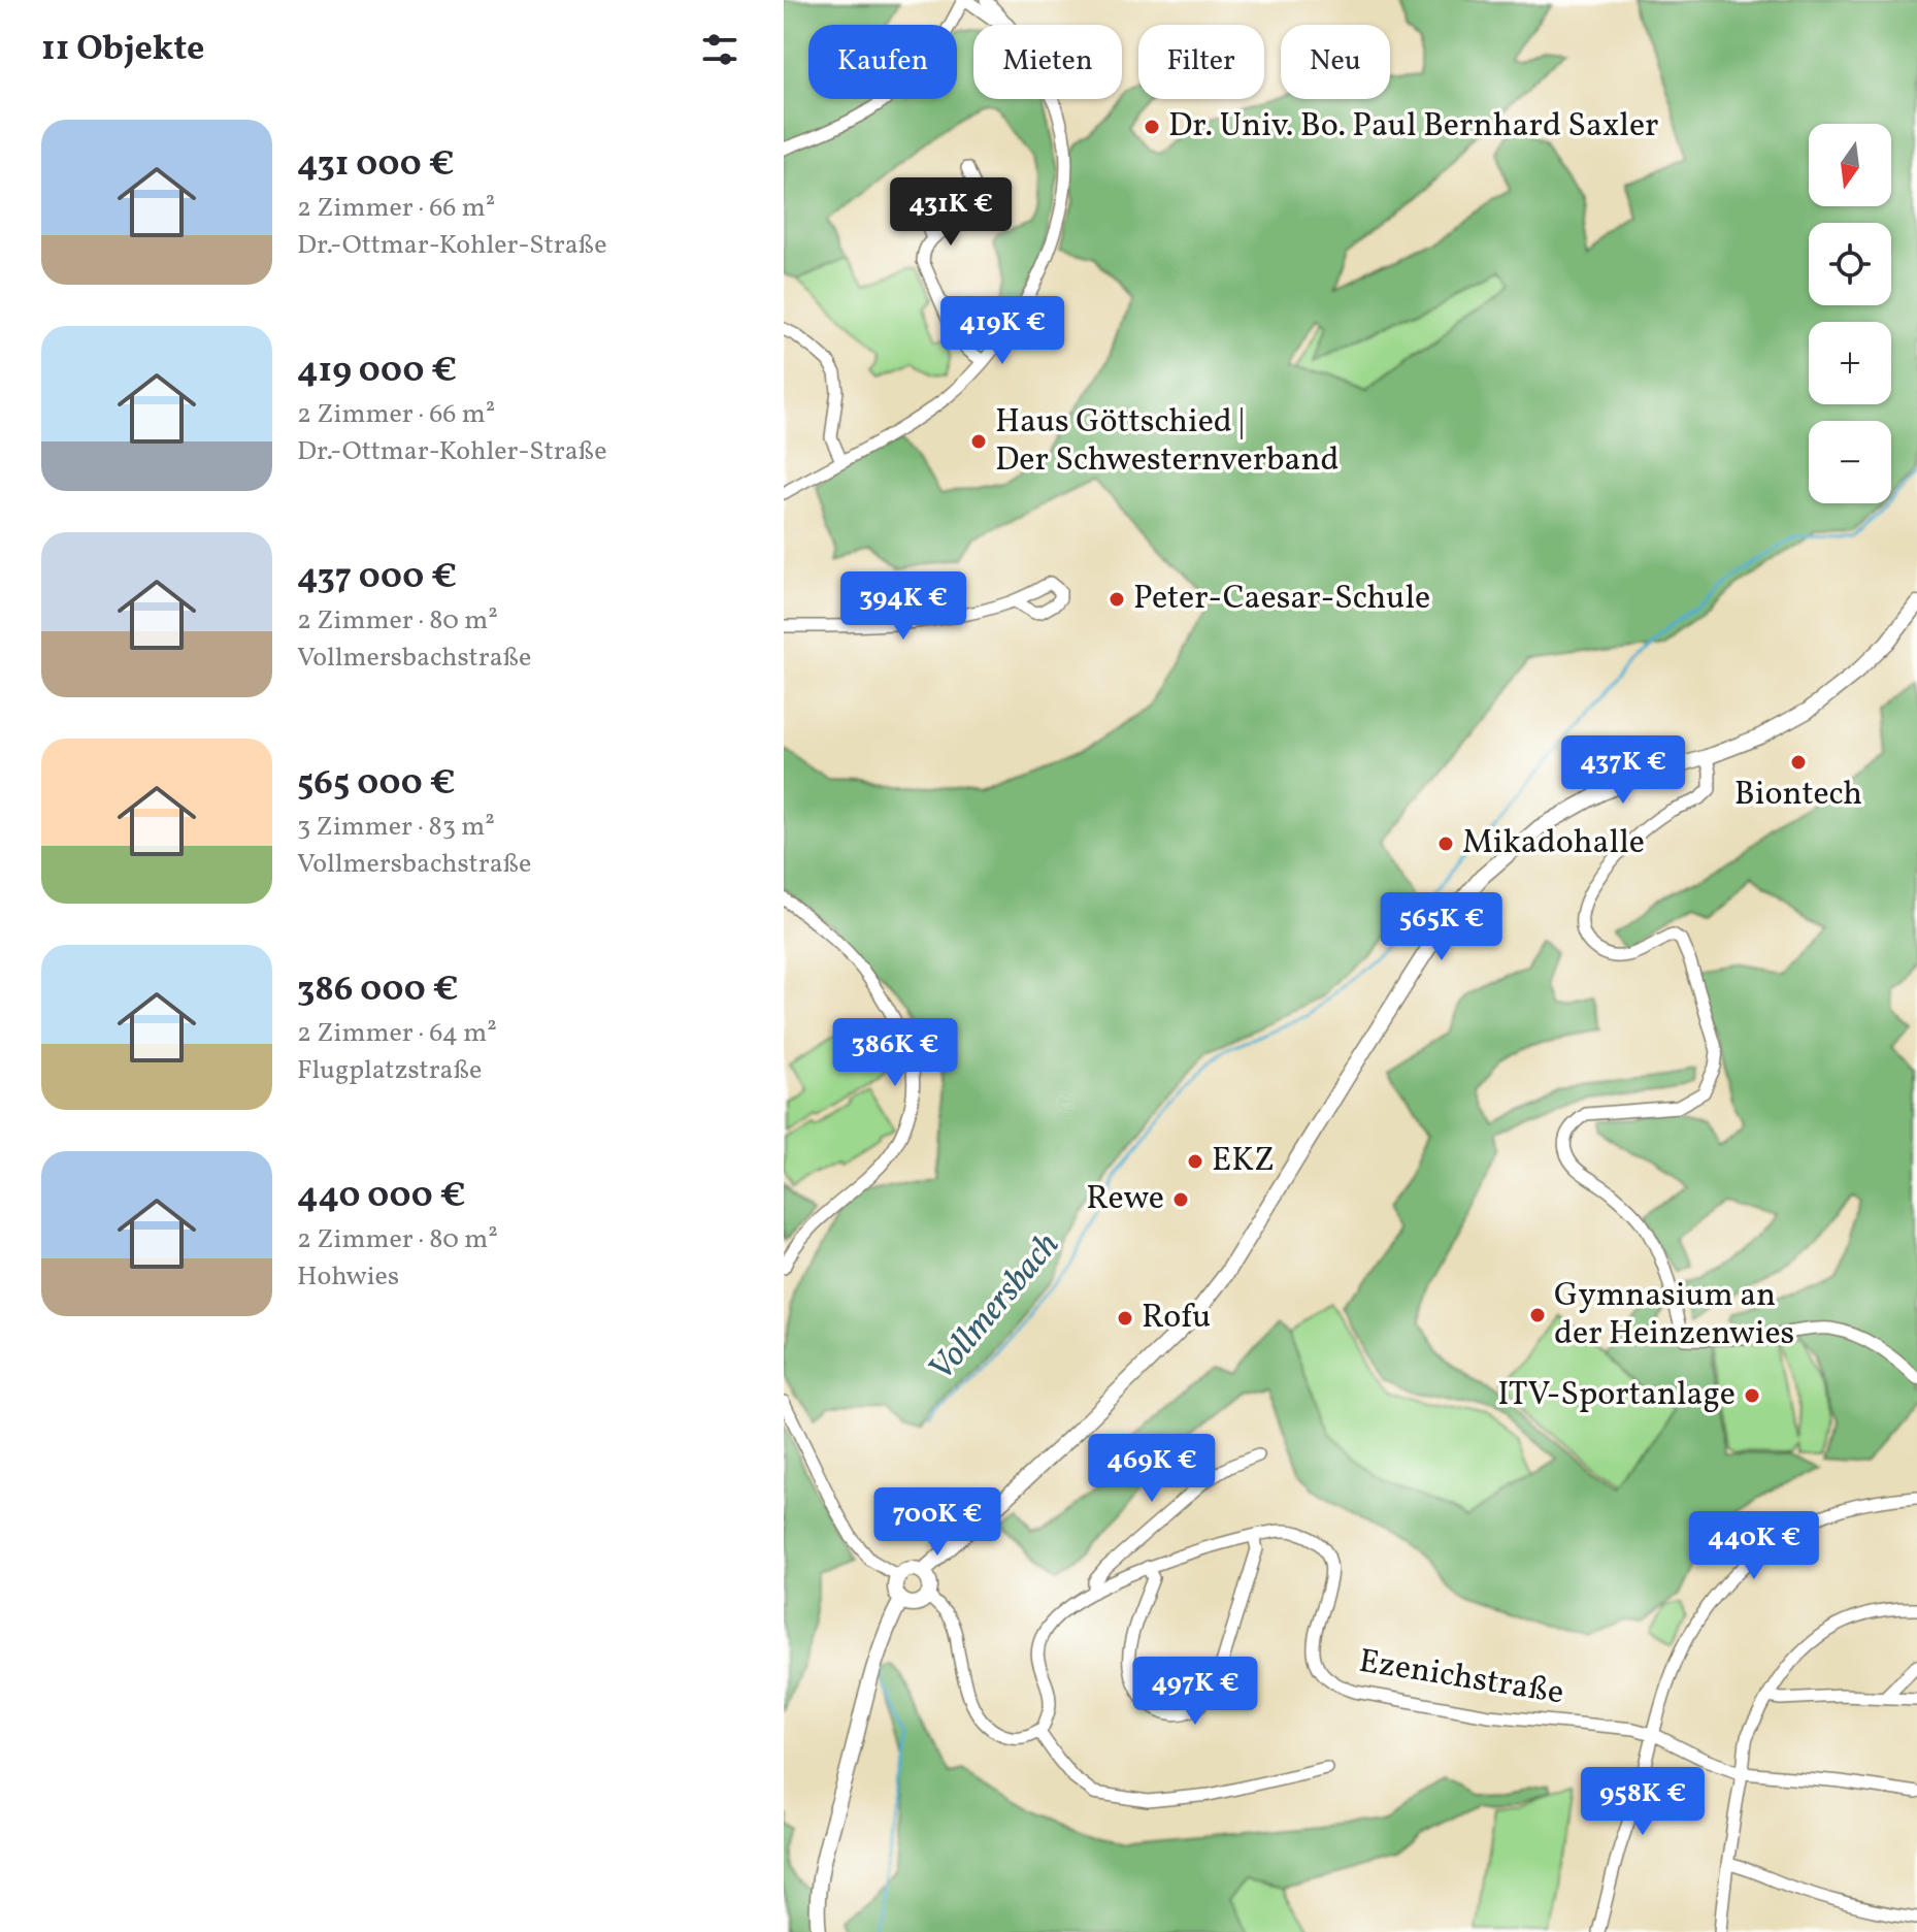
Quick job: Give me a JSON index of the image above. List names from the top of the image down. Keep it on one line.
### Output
{"streets":{"street":["Ezenichstraße"]},"water":["Vollmersbach"],"places":["Dr. Univ. Bo. Paul Bernhard Saxler","Haus Göttschied | Der Schwesternverband","Peter-Caesar-Schule","Biontech","Mikadohalle","EKZ","Rewe","Gymnasium an der Heinzenwies","Rofu","ITV-Sportanlage"],"north":"bottom","page":{"heading":"11 Objekte","chip":["Kaufen","Mieten","Filter","Neu"],"list":[{"name":"431 000 €","note":"2 Zimmer · 66 m² · Dr.-Ottmar-Kohler-Straße"},{"name":"419 000 €","note":"2 Zimmer · 66 m² · Dr.-Ottmar-Kohler-Straße"},{"name":"437 000 €","note":"2 Zimmer · 80 m² · Vollmersbachstraße"},{"name":"565 000 €","note":"3 Zimmer · 83 m² · Vollmersbachstraße"},{"name":"386 000 €","note":"2 Zimmer · 64 m² · Flugplatzstraße"},{"name":"440 000 €","note":"2 Zimmer · 80 m² · Hohwies"}],"map_buttons":["+","−"],"price":["431K €","419K €","394K €","437K €","565K €","386K €","469K €","700K €","440K €","497K €","958K €"]}}
